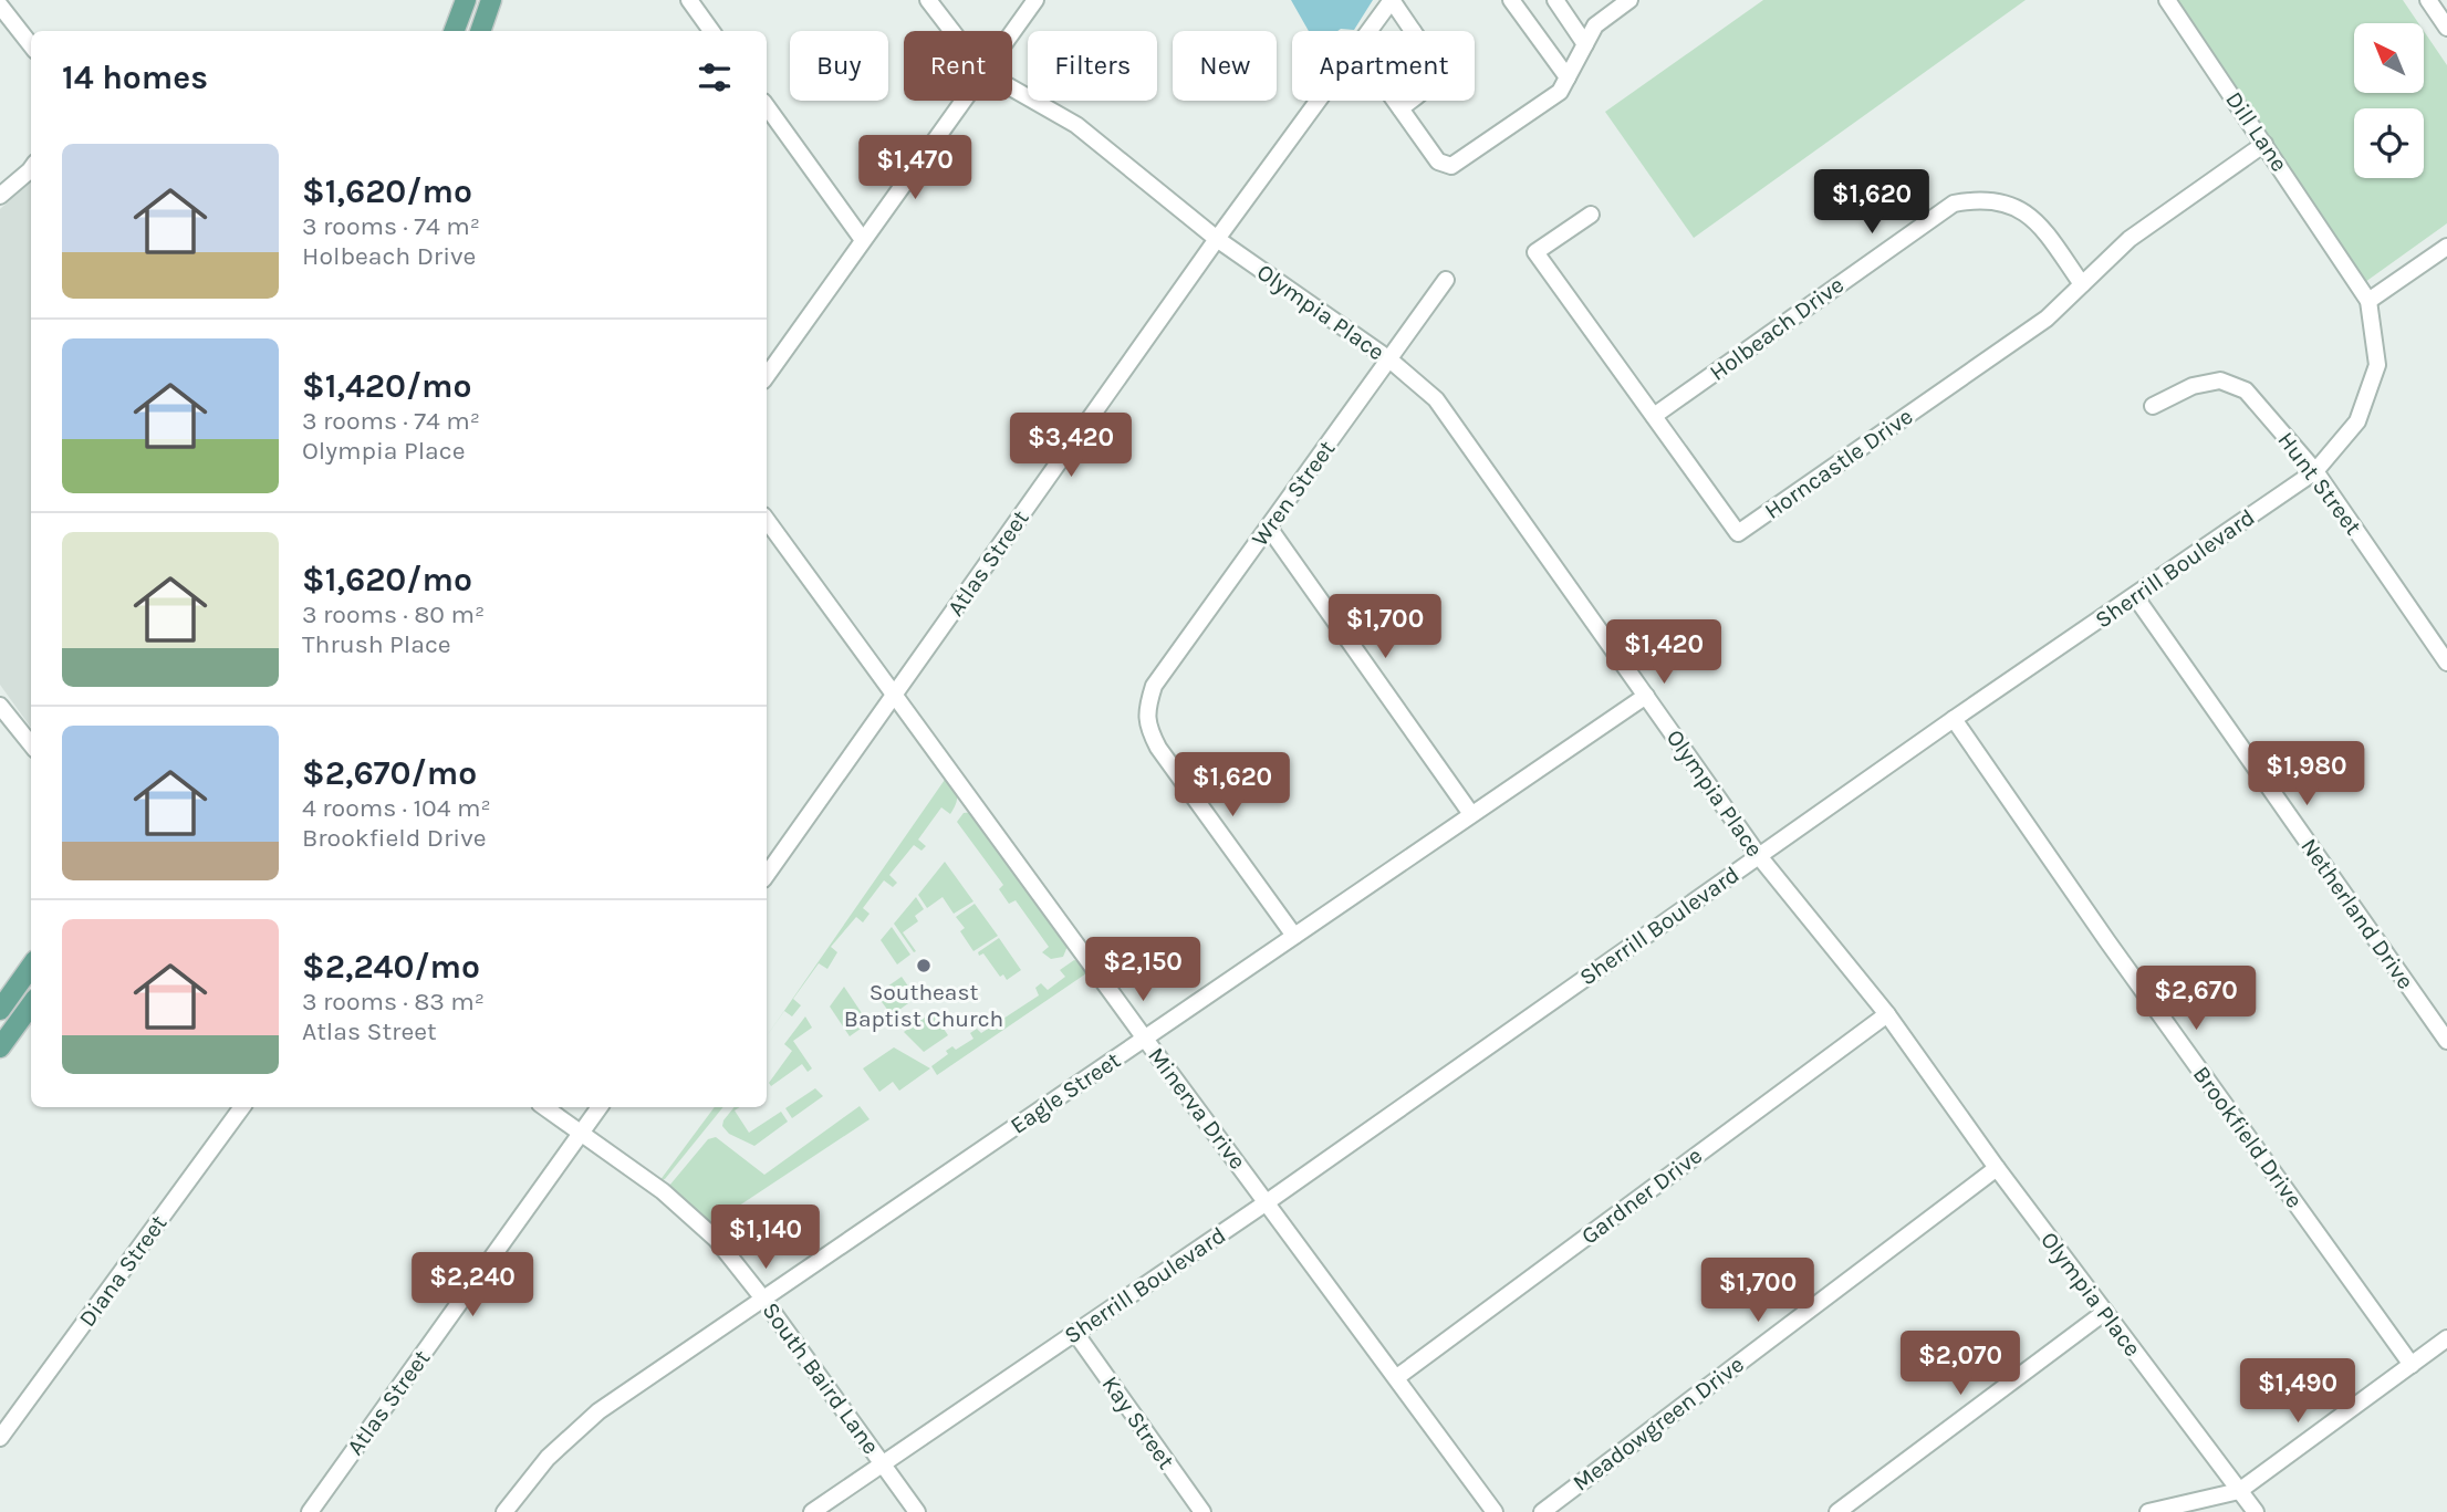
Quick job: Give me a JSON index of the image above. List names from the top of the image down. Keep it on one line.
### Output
{"streets":{"street":["Dill Lane","Olympia Place","Holbeach Drive","Horncastle Drive","Hunt Street","Wren Street","Atlas Street","Sherrill Boulevard","Netherland Drive","Eagle Street","Minerva Drive","Brookfield Drive","Gardner Drive","Diana Street","South Baird Lane","Kay Street","Meadowgreen Drive"]},"crossings":[["Dill Lane","Horncastle Drive"],["Dill Lane","Sherrill Boulevard"],["Olympia Place","Wren Street"],["Olympia Place","Atlas Street"],["Olympia Place","Sherrill Boulevard"],["Olympia Place","Eagle Street"],["Olympia Place","Gardner Drive"],["Olympia Place","Meadowgreen Drive"],["Holbeach Drive","Horncastle Drive"],["Hunt Street","Sherrill Boulevard"],["Wren Street","Eagle Street"],["Atlas Street","Minerva Drive"],["Atlas Street","South Baird Lane"],["Sherrill Boulevard","Netherland Drive"],["Sherrill Boulevard","Minerva Drive"],["Sherrill Boulevard","Brookfield Drive"],["Sherrill Boulevard","South Baird Lane"],["Sherrill Boulevard","Kay Street"],["Eagle Street","Minerva Drive"],["Eagle Street","South Baird Lane"],["Minerva Drive","Gardner Drive"]],"places":["Southeast Baptist Church"],"north":"top left","page":{"chip":["Buy","Rent","Filters","New","Apartment"],"heading":"14 homes","list":[{"name":"$1,620/mo","note":"3 rooms · 74 m² · Holbeach Drive"},{"name":"$1,420/mo","note":"3 rooms · 74 m² · Olympia Place"},{"name":"$1,620/mo","note":"3 rooms · 80 m² · Thrush Place"},{"name":"$2,670/mo","note":"4 rooms · 104 m² · Brookfield Drive"},{"name":"$2,240/mo","note":"3 rooms · 83 m² · Atlas Street"}],"price":["$1,470","$1,620","$3,420","$1,700","$1,420","$1,980","$1,620","$2,150","$2,670","$1,140","$2,240","$1,700","$2,070","$1,490"]}}
